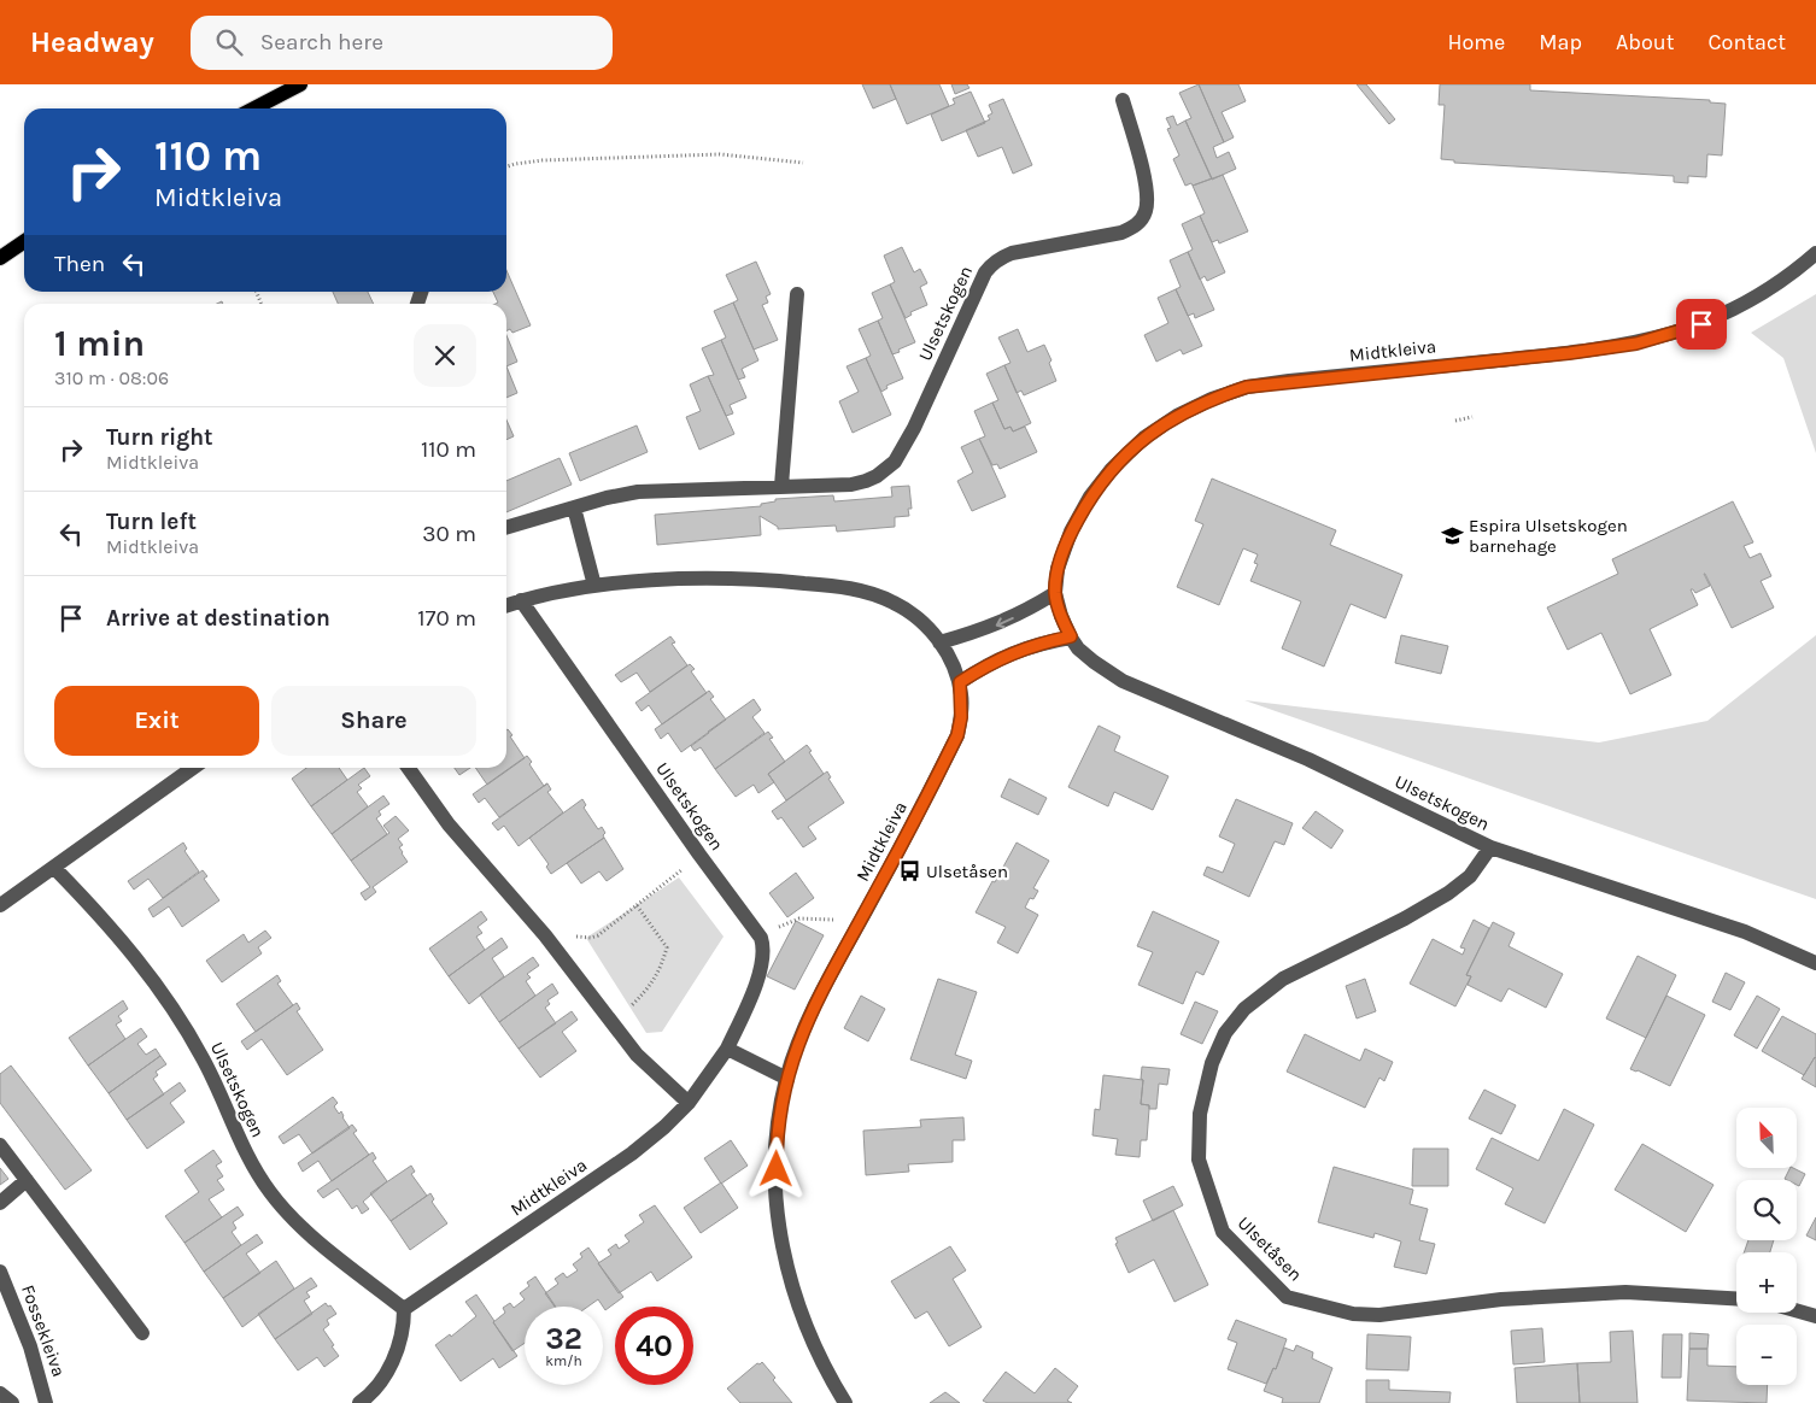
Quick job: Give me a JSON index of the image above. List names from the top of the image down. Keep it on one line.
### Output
{"streets":{"street":["Ulsetskogen","Midtkleiva","Ulsetåsen","Fossekleiva"]},"crossings":[["Ulsetskogen","Midtkleiva"],["Ulsetskogen","Ulsetåsen"]],"places":{"school or university":["Espira Ulsetskogen barnehage"],"bus stop":["Ulsetåsen"]},"north":"top left","page":{"header":"Headway","search":"Search here","nav":["Home","Map","About","Contact"],"turn":["110 m","Midtkleiva"],"then":"Then","heading":["1 min","310 m · 08:06"],"list":[{"name":"Turn right","note":"Midtkleiva","value":"110 m"},{"name":"Turn left","note":"Midtkleiva","value":"30 m"},{"name":"Arrive at destination","value":"170 m"}],"buttons":["Exit","Share"],"map_buttons":["+","−"],"speed":"32 km/h","limit":"40"}}
